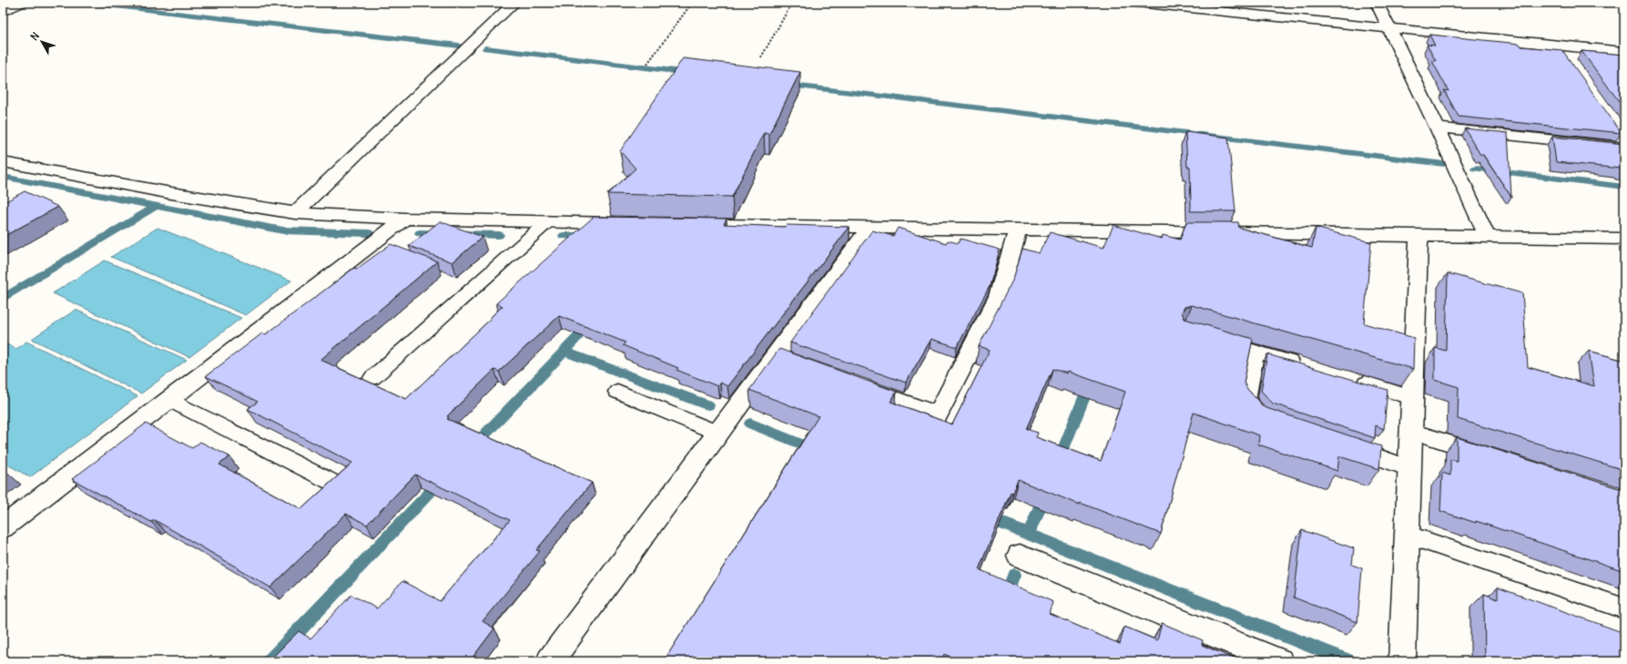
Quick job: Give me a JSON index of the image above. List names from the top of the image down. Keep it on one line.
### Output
{"north":"top left"}
